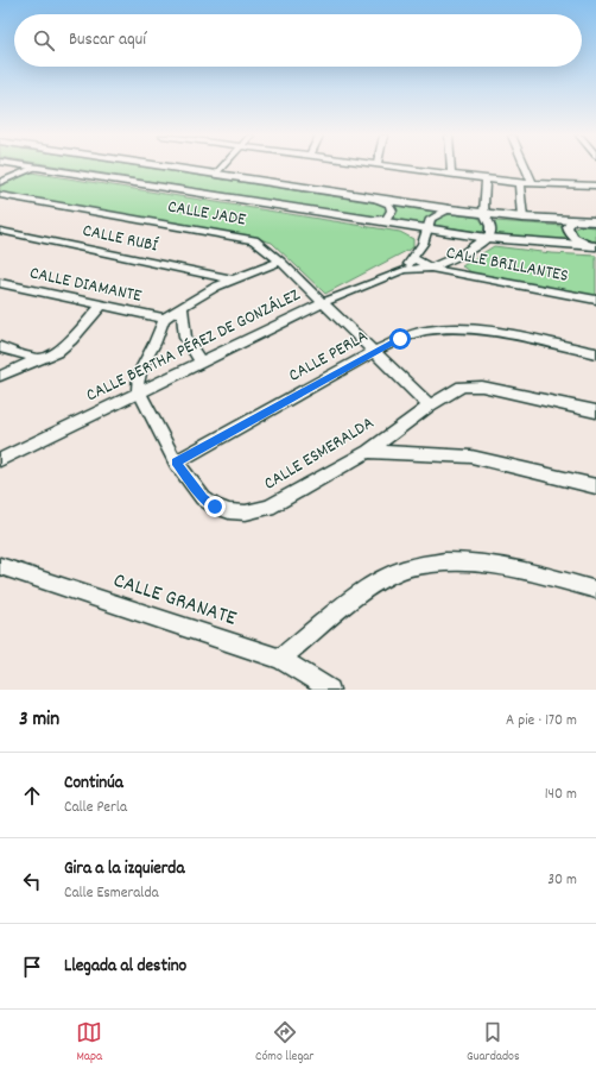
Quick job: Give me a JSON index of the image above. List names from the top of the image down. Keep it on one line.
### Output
{"streets":{"street":["CALLE JADE","CALLE RUBÍ","CALLE BRILLANTES","CALLE DIAMANTE","CALLE BERTHA PÉREZ DE GONZÁLEZ","CALLE PERLA","CALLE ESMERALDA","CALLE GRANATE"]},"crossings":[["CALLE JADE","CALLE BERTHA PÉREZ DE GONZÁLEZ"],["CALLE JADE","CALLE PERLA"],["CALLE JADE","CALLE ESMERALDA"],["CALLE BRILLANTES","CALLE BERTHA PÉREZ DE GONZÁLEZ"],["CALLE BERTHA PÉREZ DE GONZÁLEZ","CALLE ESMERALDA"],["CALLE PERLA","CALLE ESMERALDA"]],"page":{"search":"Buscar aquí","heading":["3 min","A pie · 170 m"],"list":[["Continúa","Calle Perla","140 m"],["Gira a la izquierda","Calle Esmeralda","30 m"],"Llegada al destino"],"nav":["Mapa","Cómo llegar","Guardados"]}}
